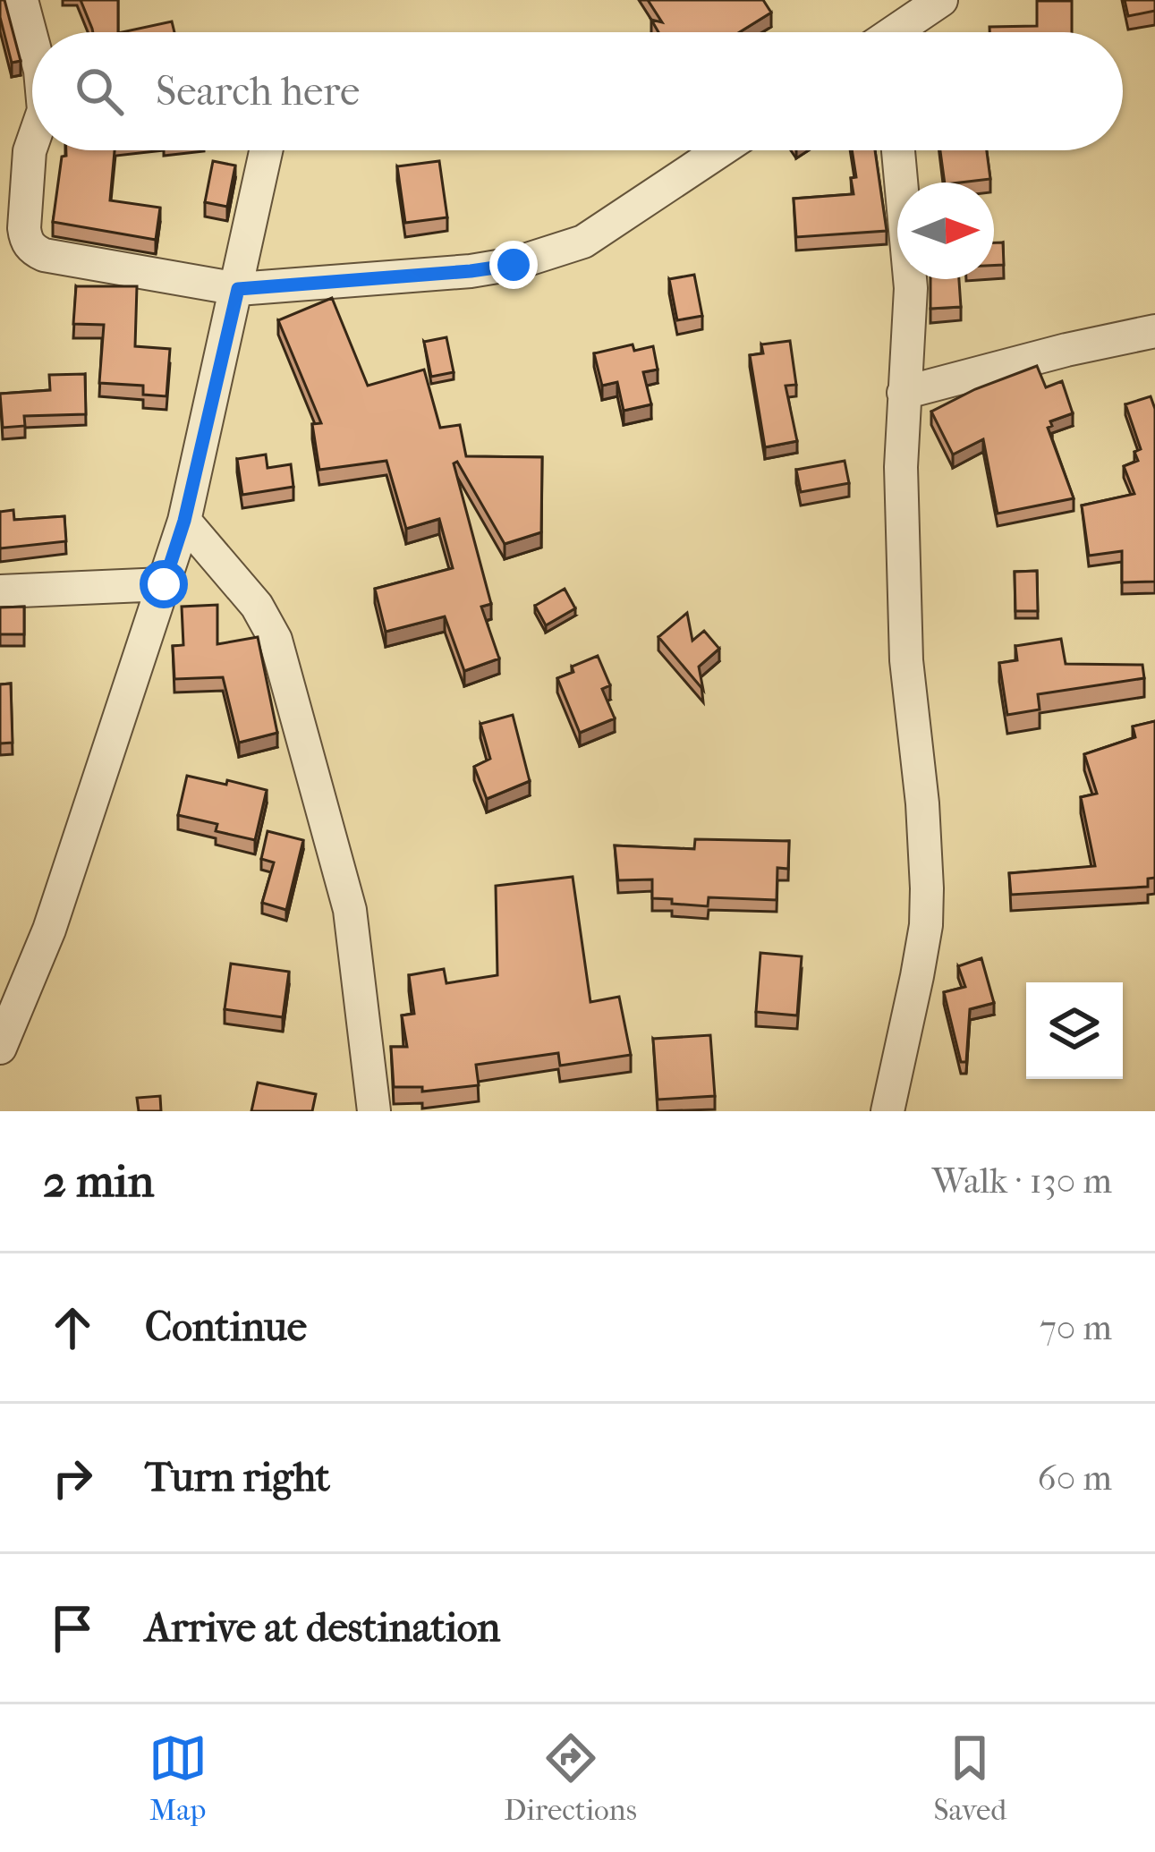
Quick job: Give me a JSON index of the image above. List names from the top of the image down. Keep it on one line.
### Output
{"north":"right","page":{"search":"Search here","heading":["2 min","Walk · 130 m"],"list":[["Continue","70 m"],["Turn right","60 m"],"Arrive at destination"],"nav":["Map","Directions","Saved"]}}
